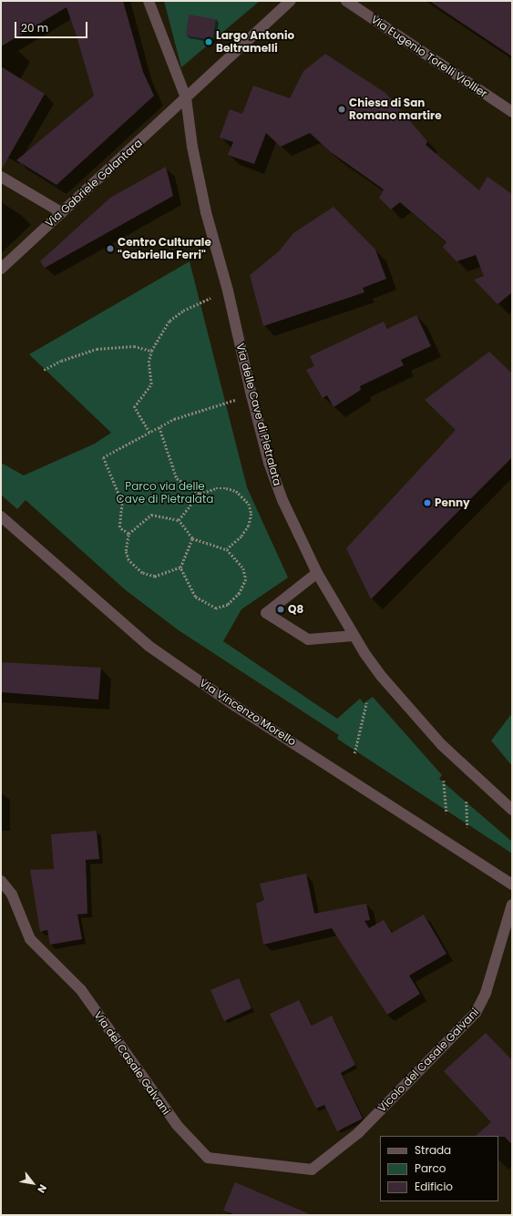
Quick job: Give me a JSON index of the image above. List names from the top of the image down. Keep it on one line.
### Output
{"streets":{"street":["Via Eugenio Torelli Viollier","Via Gabriele Galantara","Via delle Cave di Pietralata","Via Vincenzo Morello","Vicolo del Casale Galvani","Via del Casale Galvani"]},"crossings":[["Via Gabriele Galantara","Via delle Cave di Pietralata"],["Vicolo del Casale Galvani","Via del Casale Galvani"]],"parks":["Parco via delle Cave di Pietralata"],"places":["Largo Antonio Beltramelli","Chiesa di San Romano martire","Centro Culturale \"Gabriella Ferri\"","Penny","Q8"],"legend":["Strada","Parco","Edificio"],"scale_bar":"20 m","north":"bottom right"}
